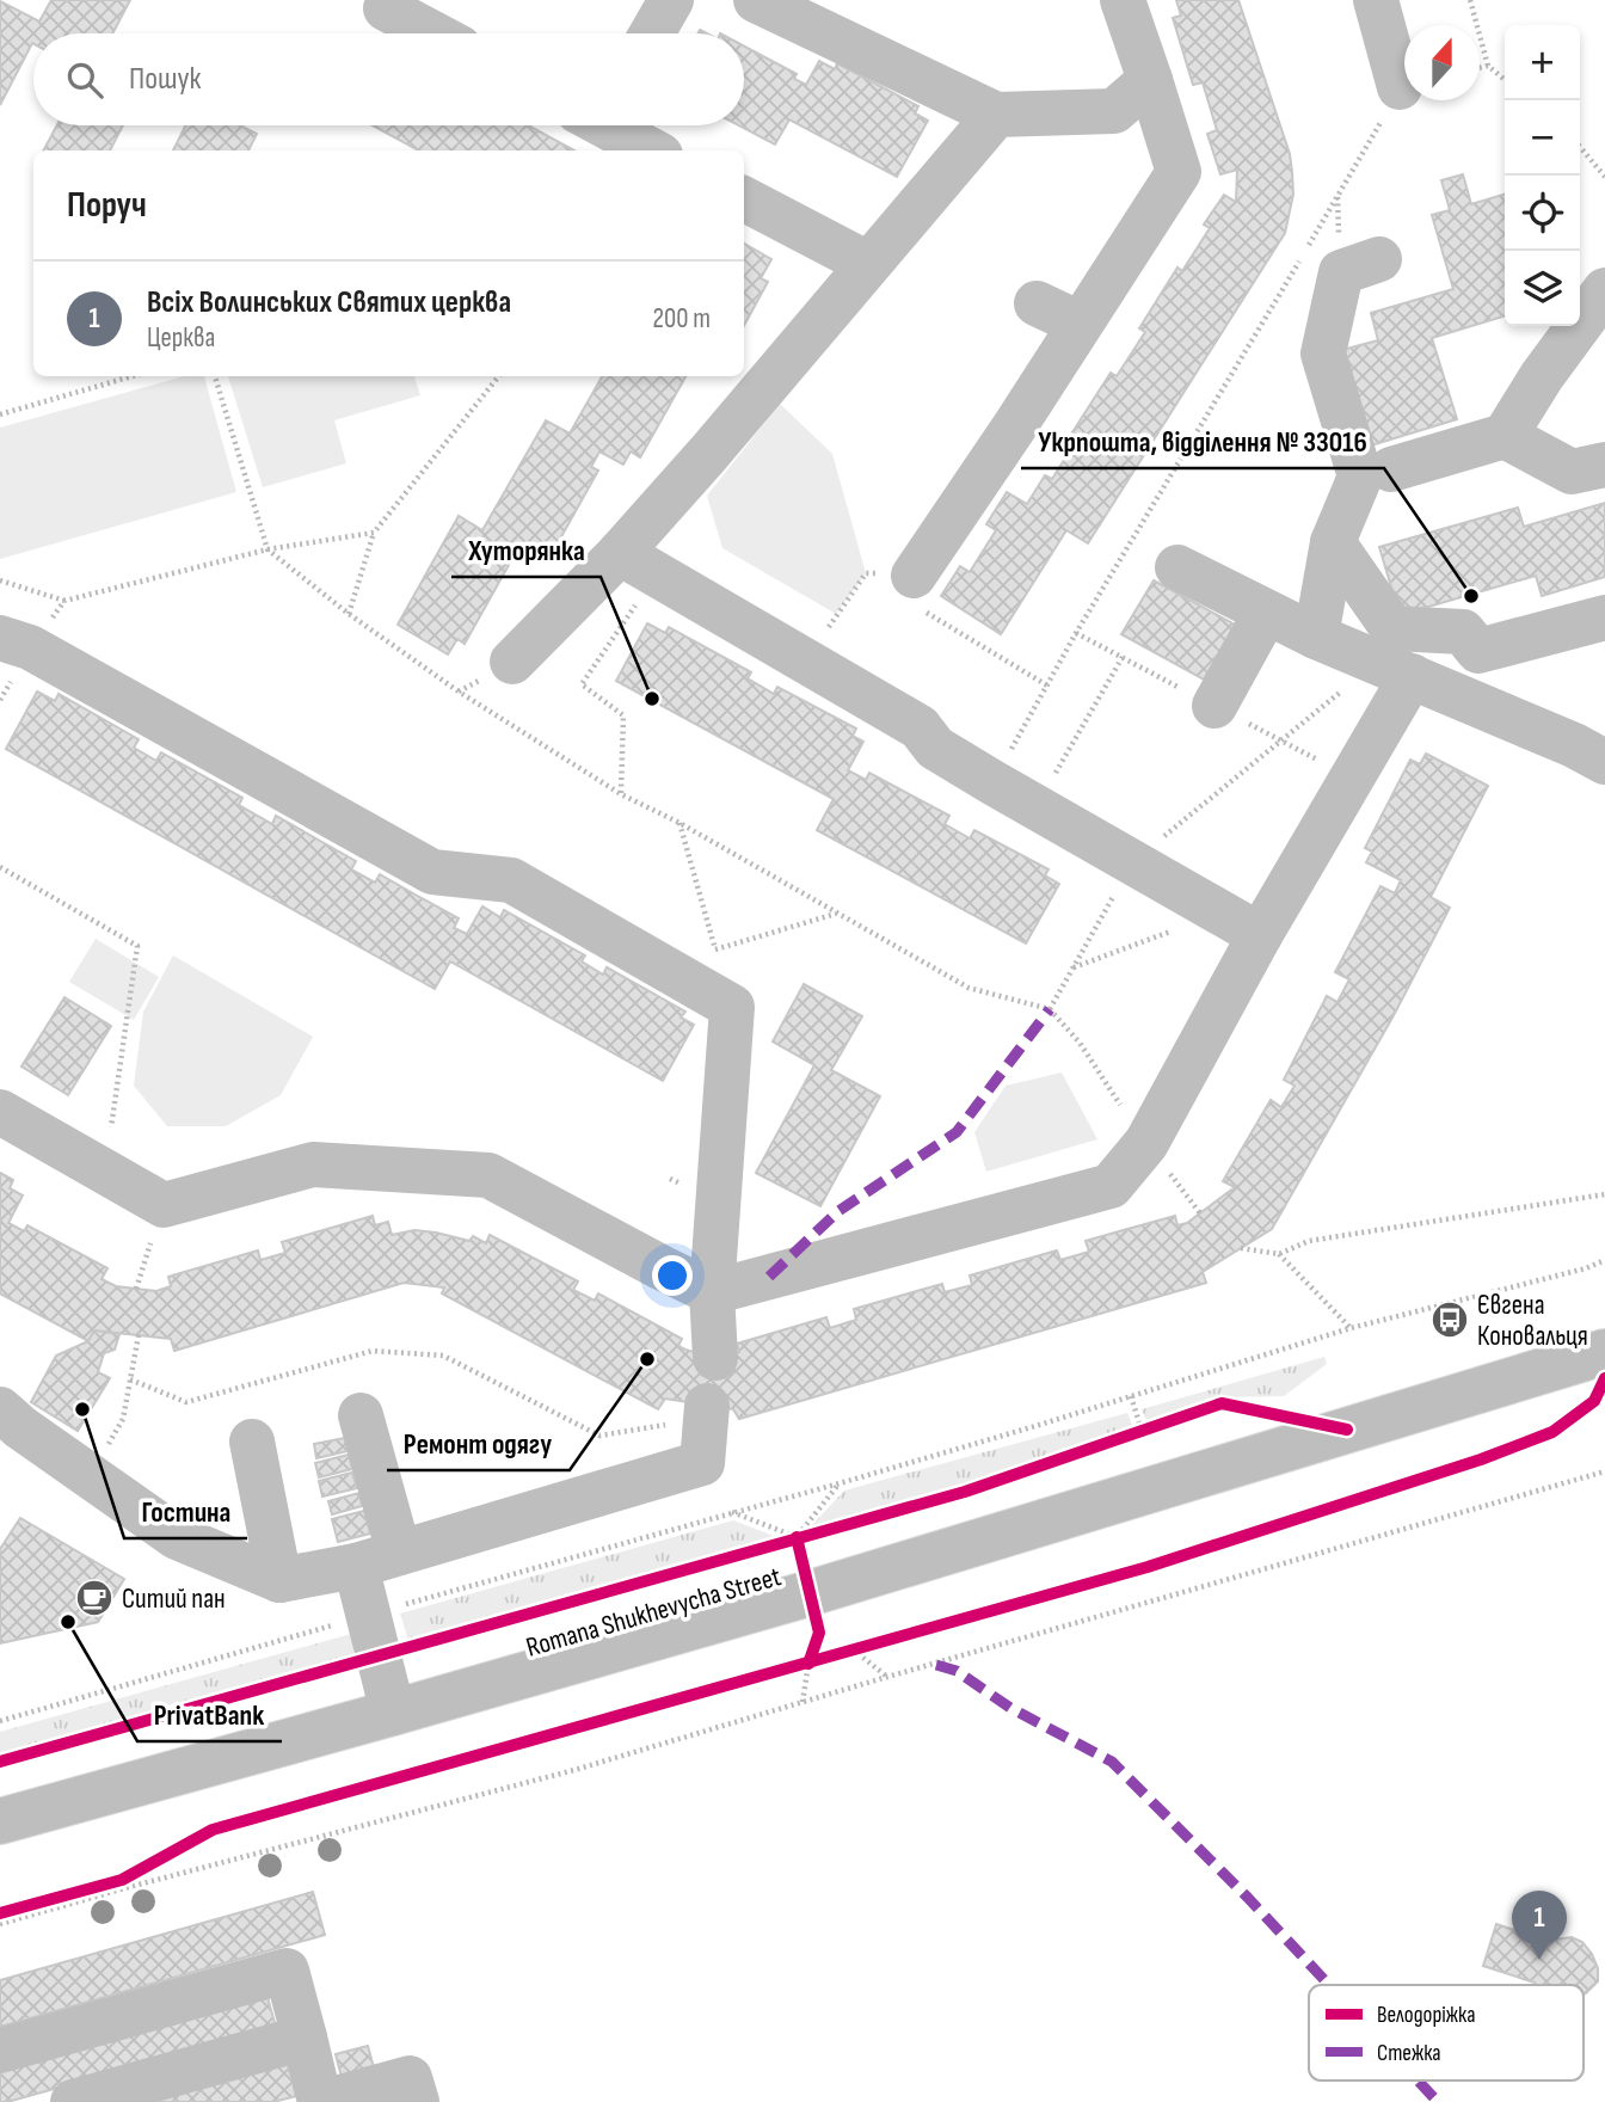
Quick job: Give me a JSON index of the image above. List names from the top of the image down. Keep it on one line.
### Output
{"streets":{"main road":["Romana Shukhevycha Street"]},"places":{"other":["Укрпошта, відділення № 33016","Хуторянка","Ремонт одягу","Гостина","PrivatBank"],"bus stop":["Євгена Коновальця"],"cafe":["Ситий пан"]},"legend":["Велодоріжка","Стежка"],"north":"top","page":{"map_buttons":["+","−"],"search":"Пошук","heading":"Поруч","list":[{"mark":"1","name":"Всіх Волинських Святих церква","note":"Церква","value":"200 m"}],"pins":"1"}}
